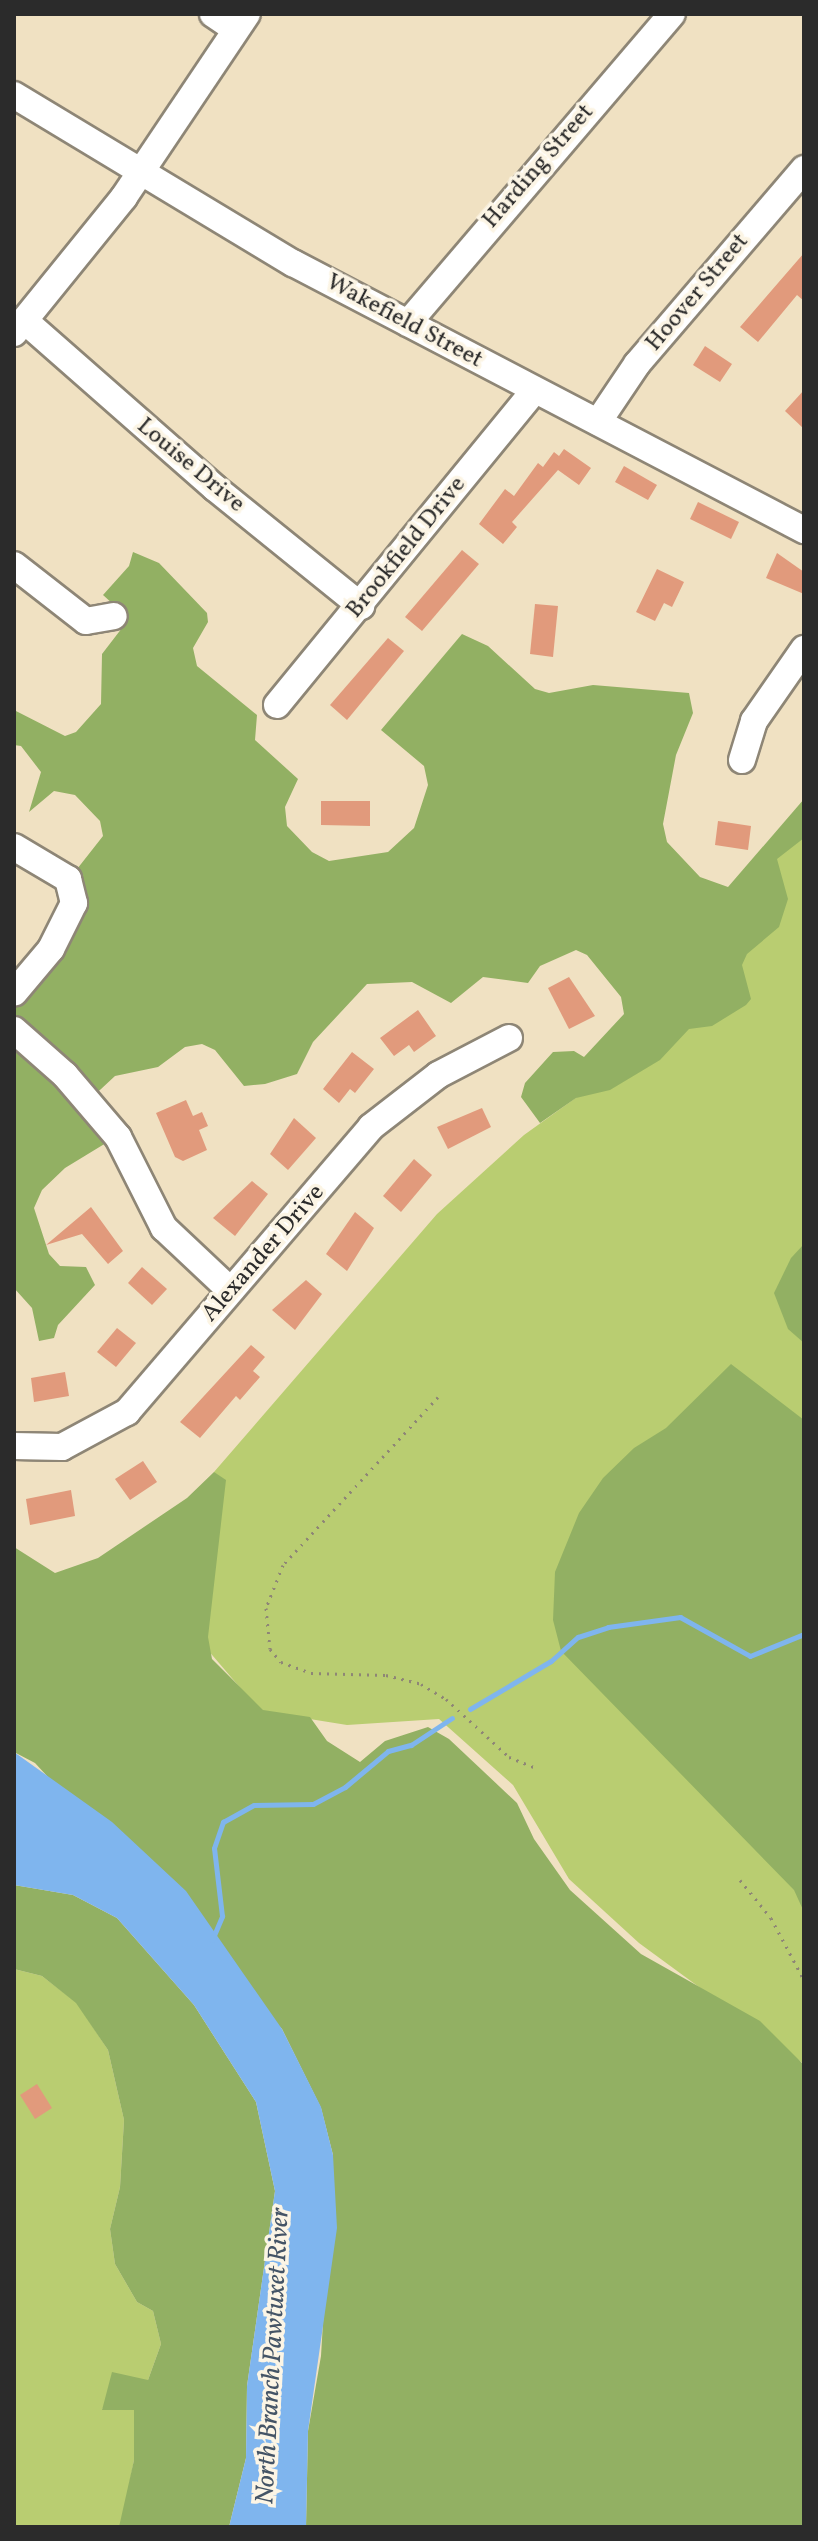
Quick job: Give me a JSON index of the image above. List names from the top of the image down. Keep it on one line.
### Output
{"streets":{"street":["Harding Street","Hoover Street","Wakefield Street","Louise Drive","Brookfield Drive","Alexander Drive"]},"crossings":[["Harding Street","Wakefield Street"],["Hoover Street","Wakefield Street"],["Wakefield Street","Brookfield Drive"],["Louise Drive","Brookfield Drive"]],"water":["North Branch Pawtuxet River"]}
